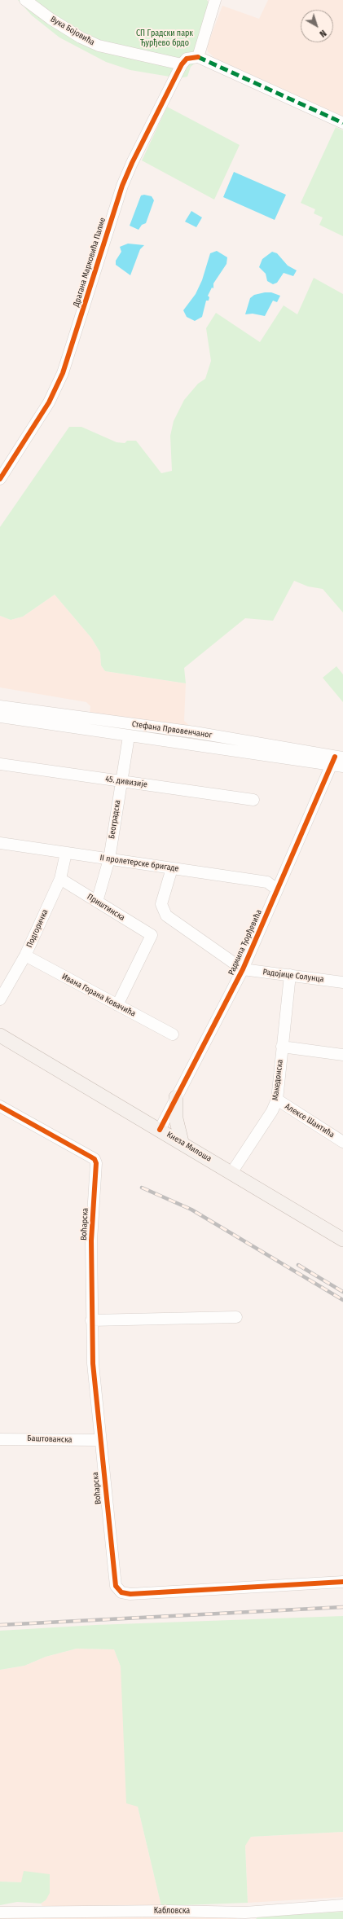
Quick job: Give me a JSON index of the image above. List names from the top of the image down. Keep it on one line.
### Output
{"streets":{"main road":["Кнеза Милоша"],"street":["Вука Бојовића","Драгана Марковића Палме","Стефана Првовенчаног","45. дивизије","Београдска","II пролетерске бригаде","Приштинска","Подгоричка","Радмила Ђорђевића","Радојице Солунца","Ивана Горана Ковачића","Македонска","Алексе Шантића","Воћарска","Баштованска","Кабловска"]},"crossings":[["Вука Бојовића","Драгана Марковића Палме"],["Стефана Првовенчаног","Београдска"],["Стефана Првовенчаног","Радмила Ђорђевића"],["45. дивизије","Београдска"],["Београдска","II пролетерске бригаде"],["Београдска","Приштинска"],["II пролетерске бригаде","Подгоричка"],["II пролетерске бригаде","Радмила Ђорђевића"],["Приштинска","Подгоричка"],["Приштинска","Ивана Горана Ковачића"],["Подгоричка","Ивана Горана Ковачића"],["Радмила Ђорђевића","Радојице Солунца"],["Радмила Ђорђевића","Кнеза Милоша"],["Радојице Солунца","Македонска"],["Македонска","Алексе Шантића"],["Македонска","Кнеза Милоша"],["Воћарска","Баштованска"]],"parks":["СП Градски парк Ђурђево брдо"],"north":"bottom right"}
